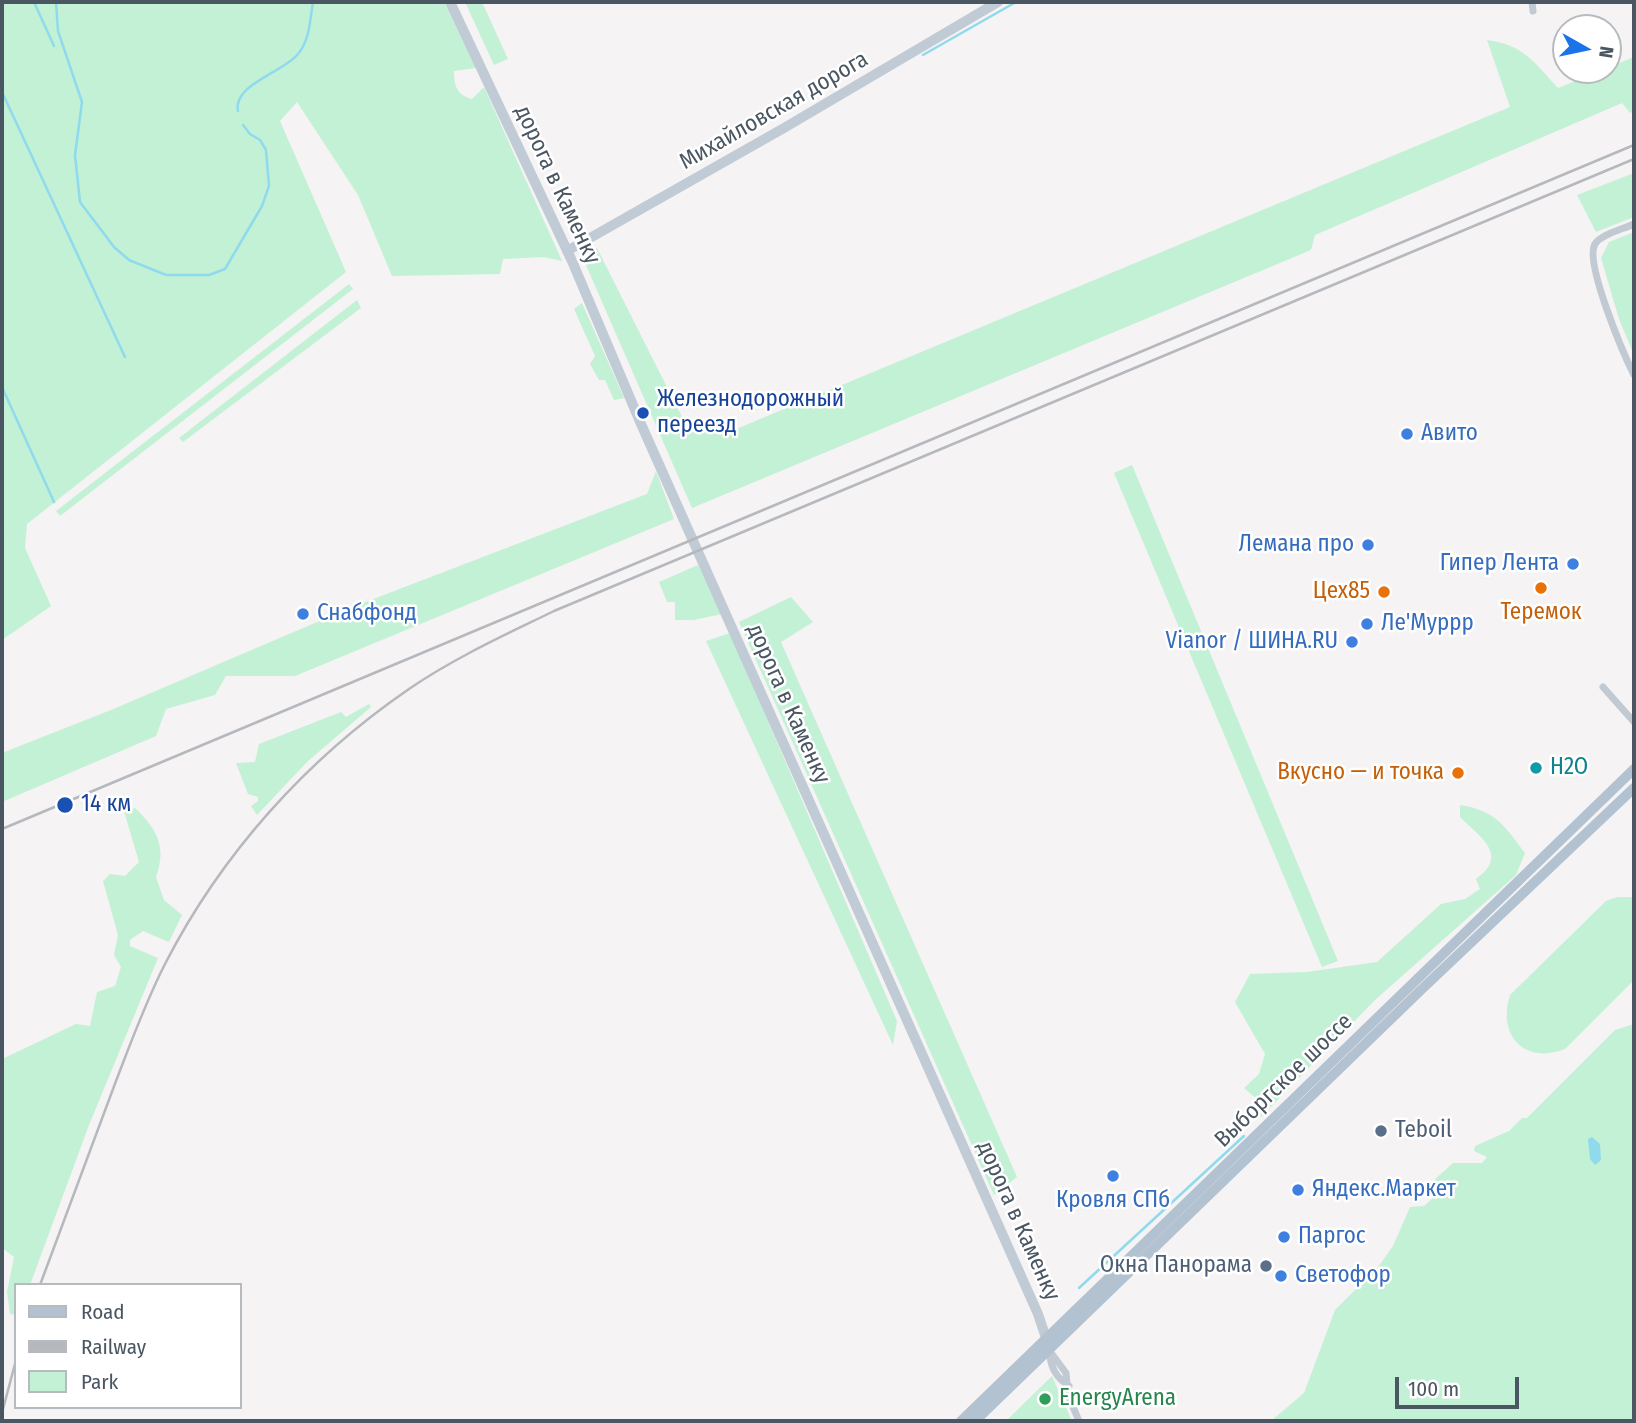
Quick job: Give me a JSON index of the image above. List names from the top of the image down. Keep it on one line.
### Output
{"streets":{"main road":["Выборгское шоссе"],"street":["Михайловская дорога","дорога в Каменку"]},"crossings":[["Михайловская дорога","дорога в Каменку"],["дорога в Каменку","Выборгское шоссе"]],"places":["Железнодорожный переезд","Авито","Лемана про","Гипер Лента","Теремок","Цех85","Снабфонд","Ле'Муррр","Vianor / ШИНА.RU","H2O","Вкусно — и точка","14 км","Teboil","Кровля СПб","Яндекс.Маркет","Паргос","Окна Панорама","Светофор","EnergyArena"],"legend":["Road","Railway","Park"],"scale_bar":"100 m","north":"right"}
